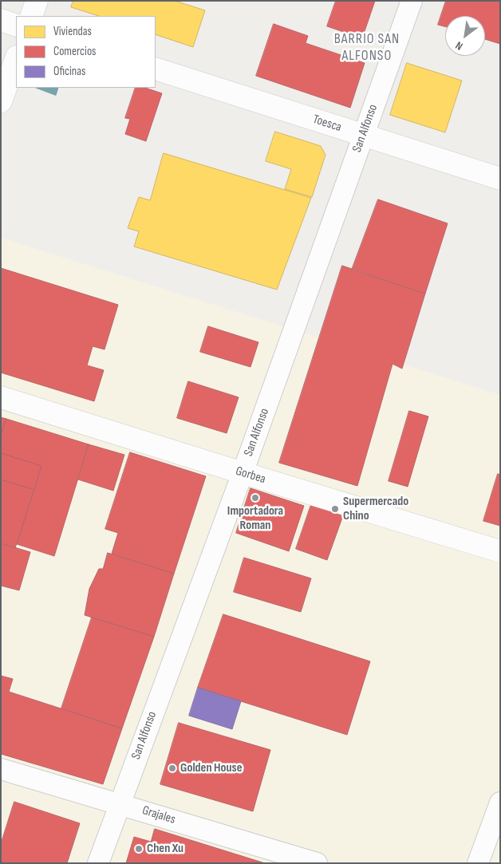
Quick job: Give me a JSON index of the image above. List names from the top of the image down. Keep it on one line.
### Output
{"streets":{"street":["Toesca","San Alfonso","Gorbea","Grajales"]},"crossings":[["Toesca","San Alfonso"],["San Alfonso","Gorbea"],["San Alfonso","Grajales"]],"districts":["BARRIO SAN ALFONSO"],"places":["Importadora Roman","Supermercado Chino","Golden House","Chen Xu"],"legend":["Viviendas","Comercios","Oficinas"],"north":"bottom left"}
